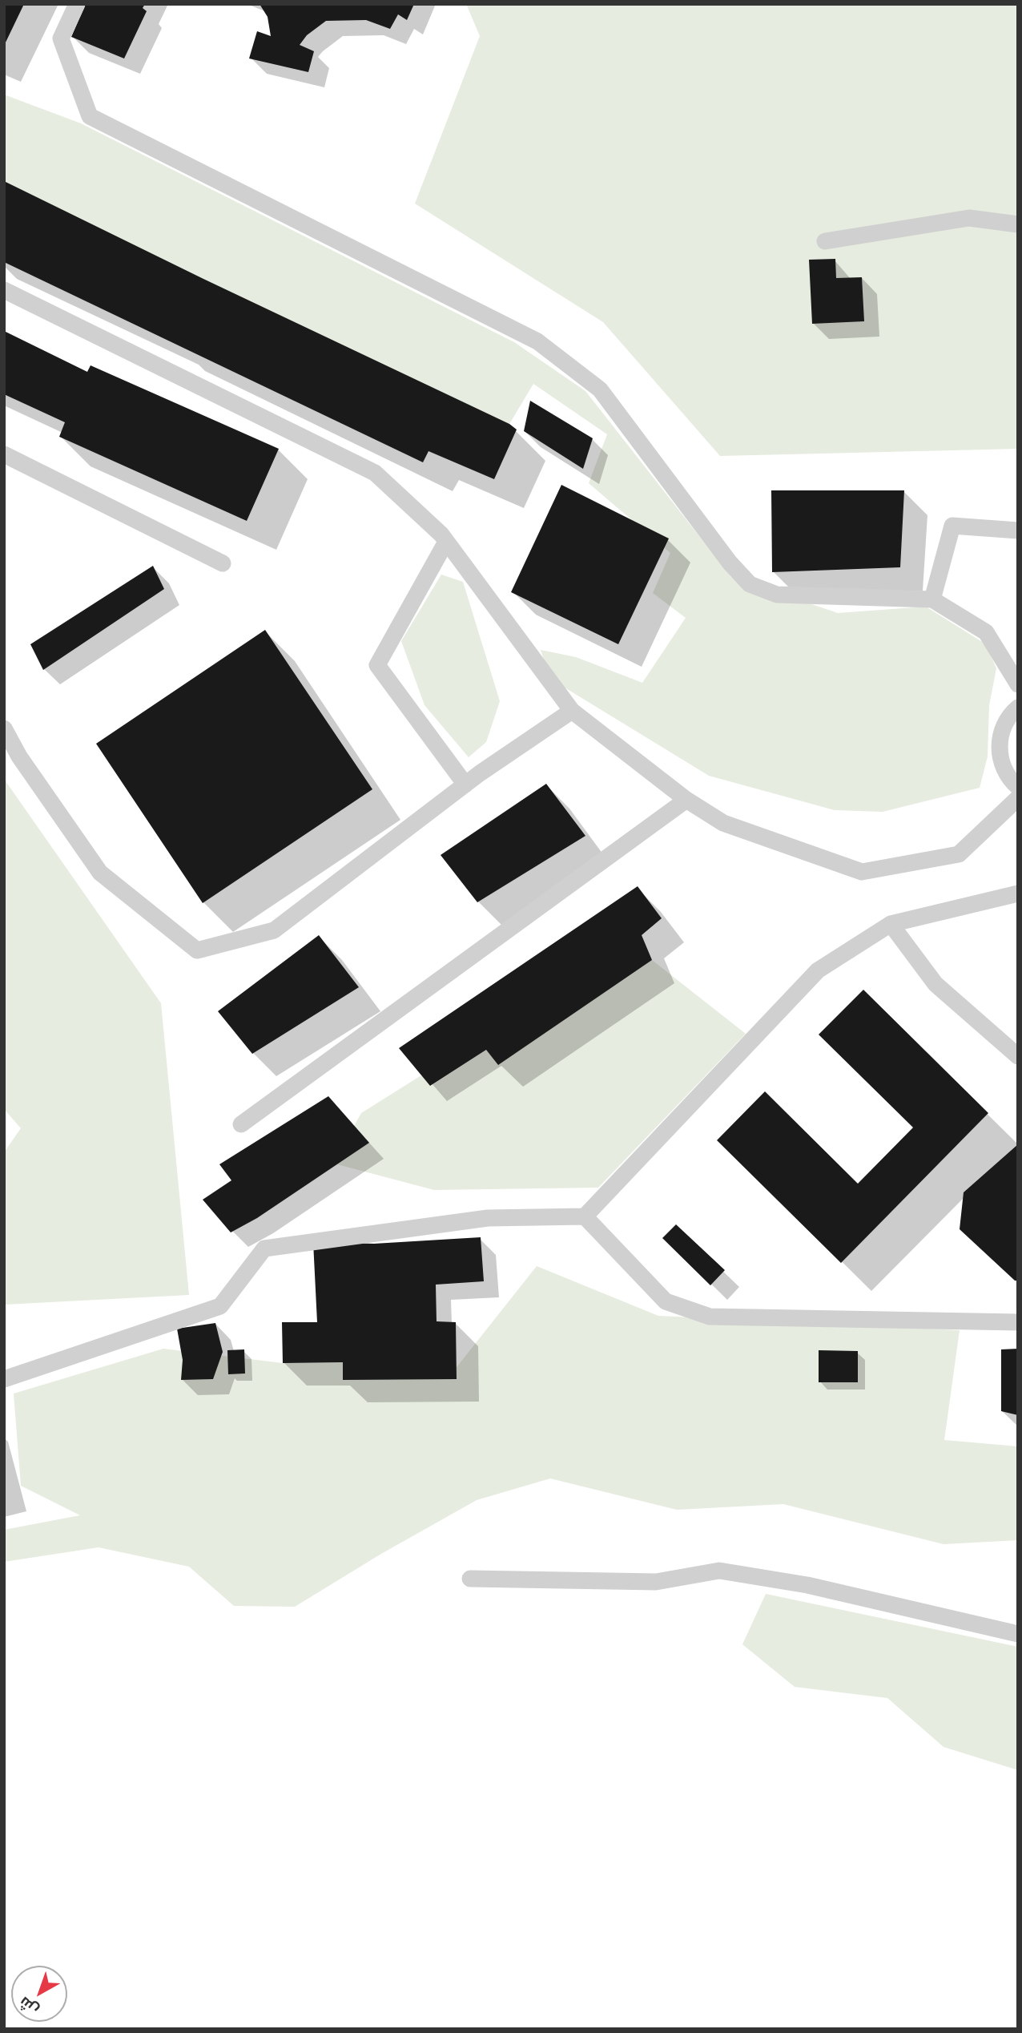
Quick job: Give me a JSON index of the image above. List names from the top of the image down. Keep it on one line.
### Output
{"north":"bottom left"}
